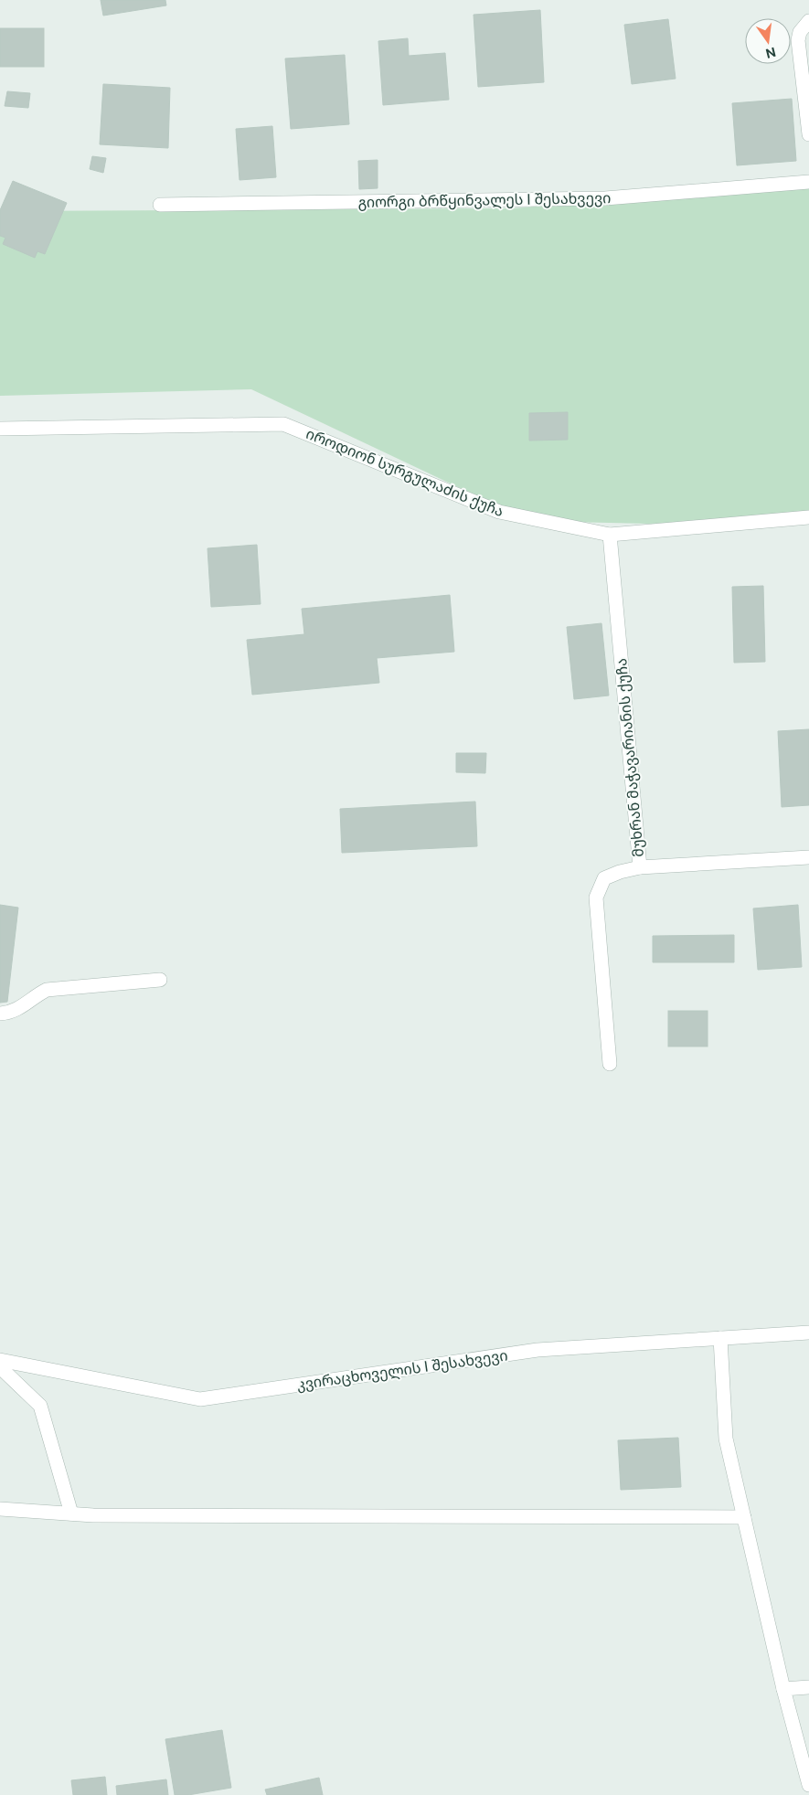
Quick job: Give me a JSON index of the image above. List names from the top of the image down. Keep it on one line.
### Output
{"streets":{"street":["გიორგი ბრწყინვალეს I შესახვევი","იროდიონ სურგულაძის ქუჩა","მუხრან მაჭავარიანის ქუჩა","კვირაცხოველის I შესახვევი"]},"crossings":[["იროდიონ სურგულაძის ქუჩა","მუხრან მაჭავარიანის ქუჩა"]],"north":"bottom"}
